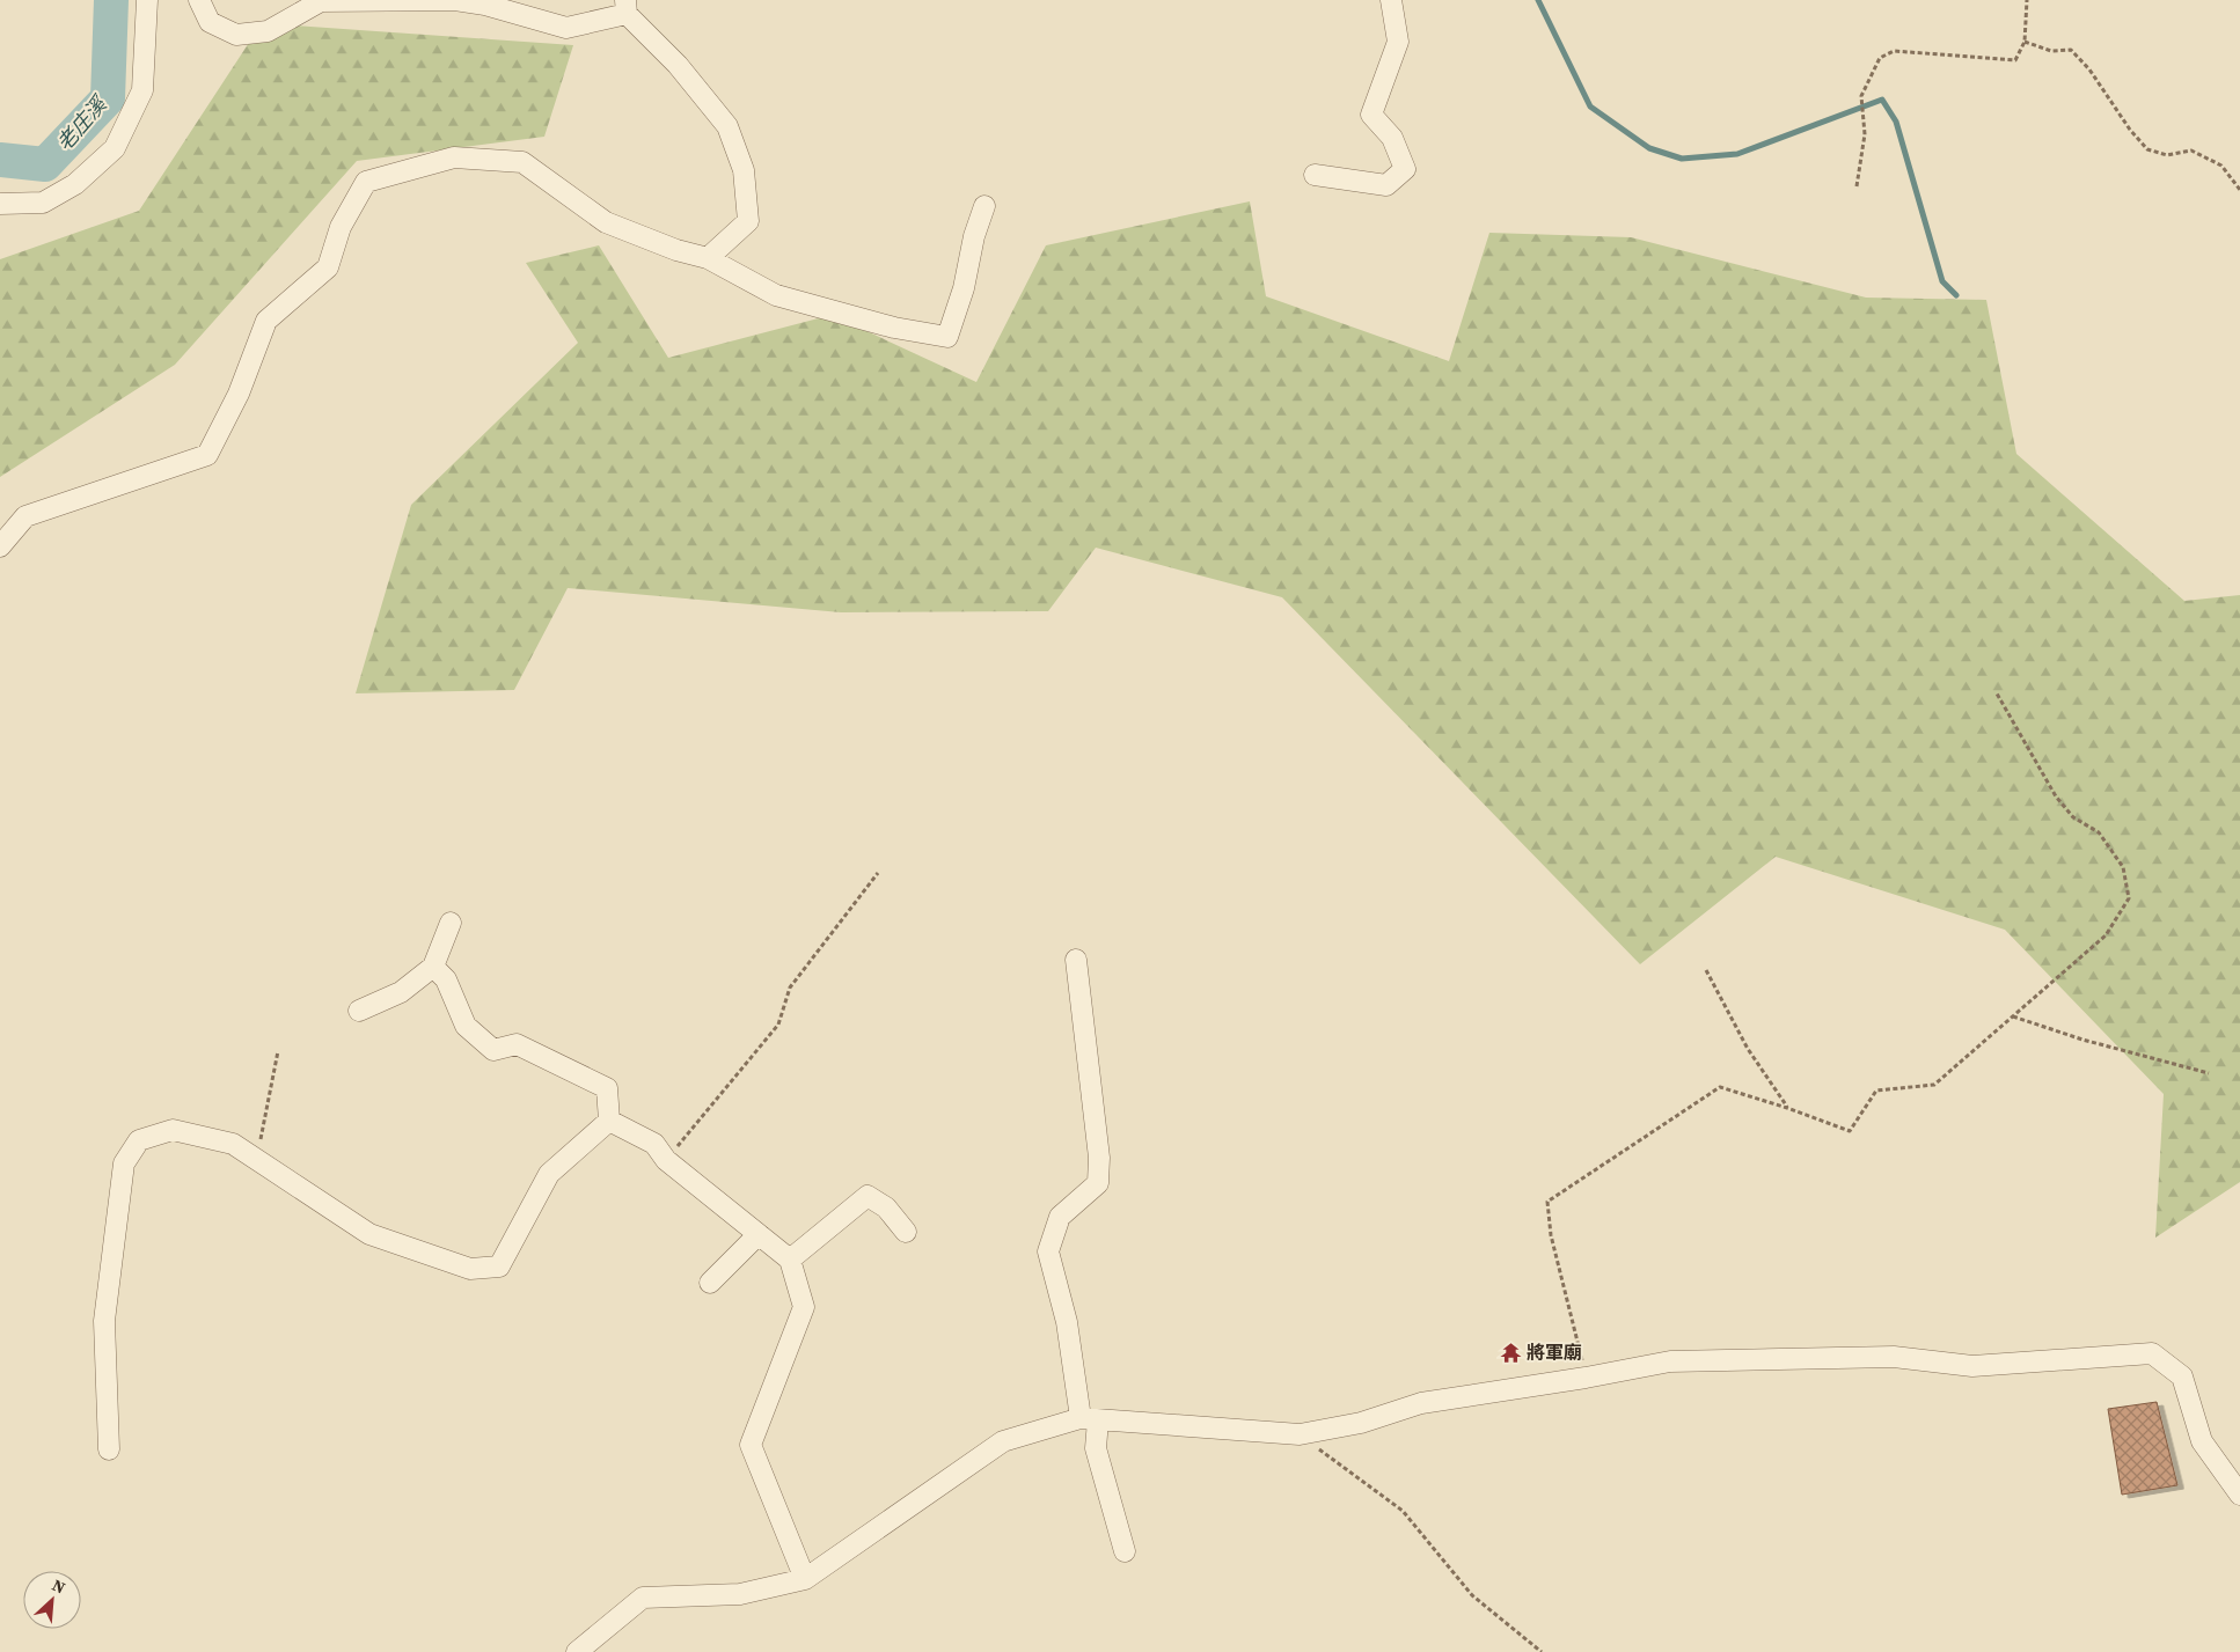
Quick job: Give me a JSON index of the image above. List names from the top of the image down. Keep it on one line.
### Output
{"water":["老庄溪"],"places":{"temple":["將軍廟"]},"north":"top right"}
